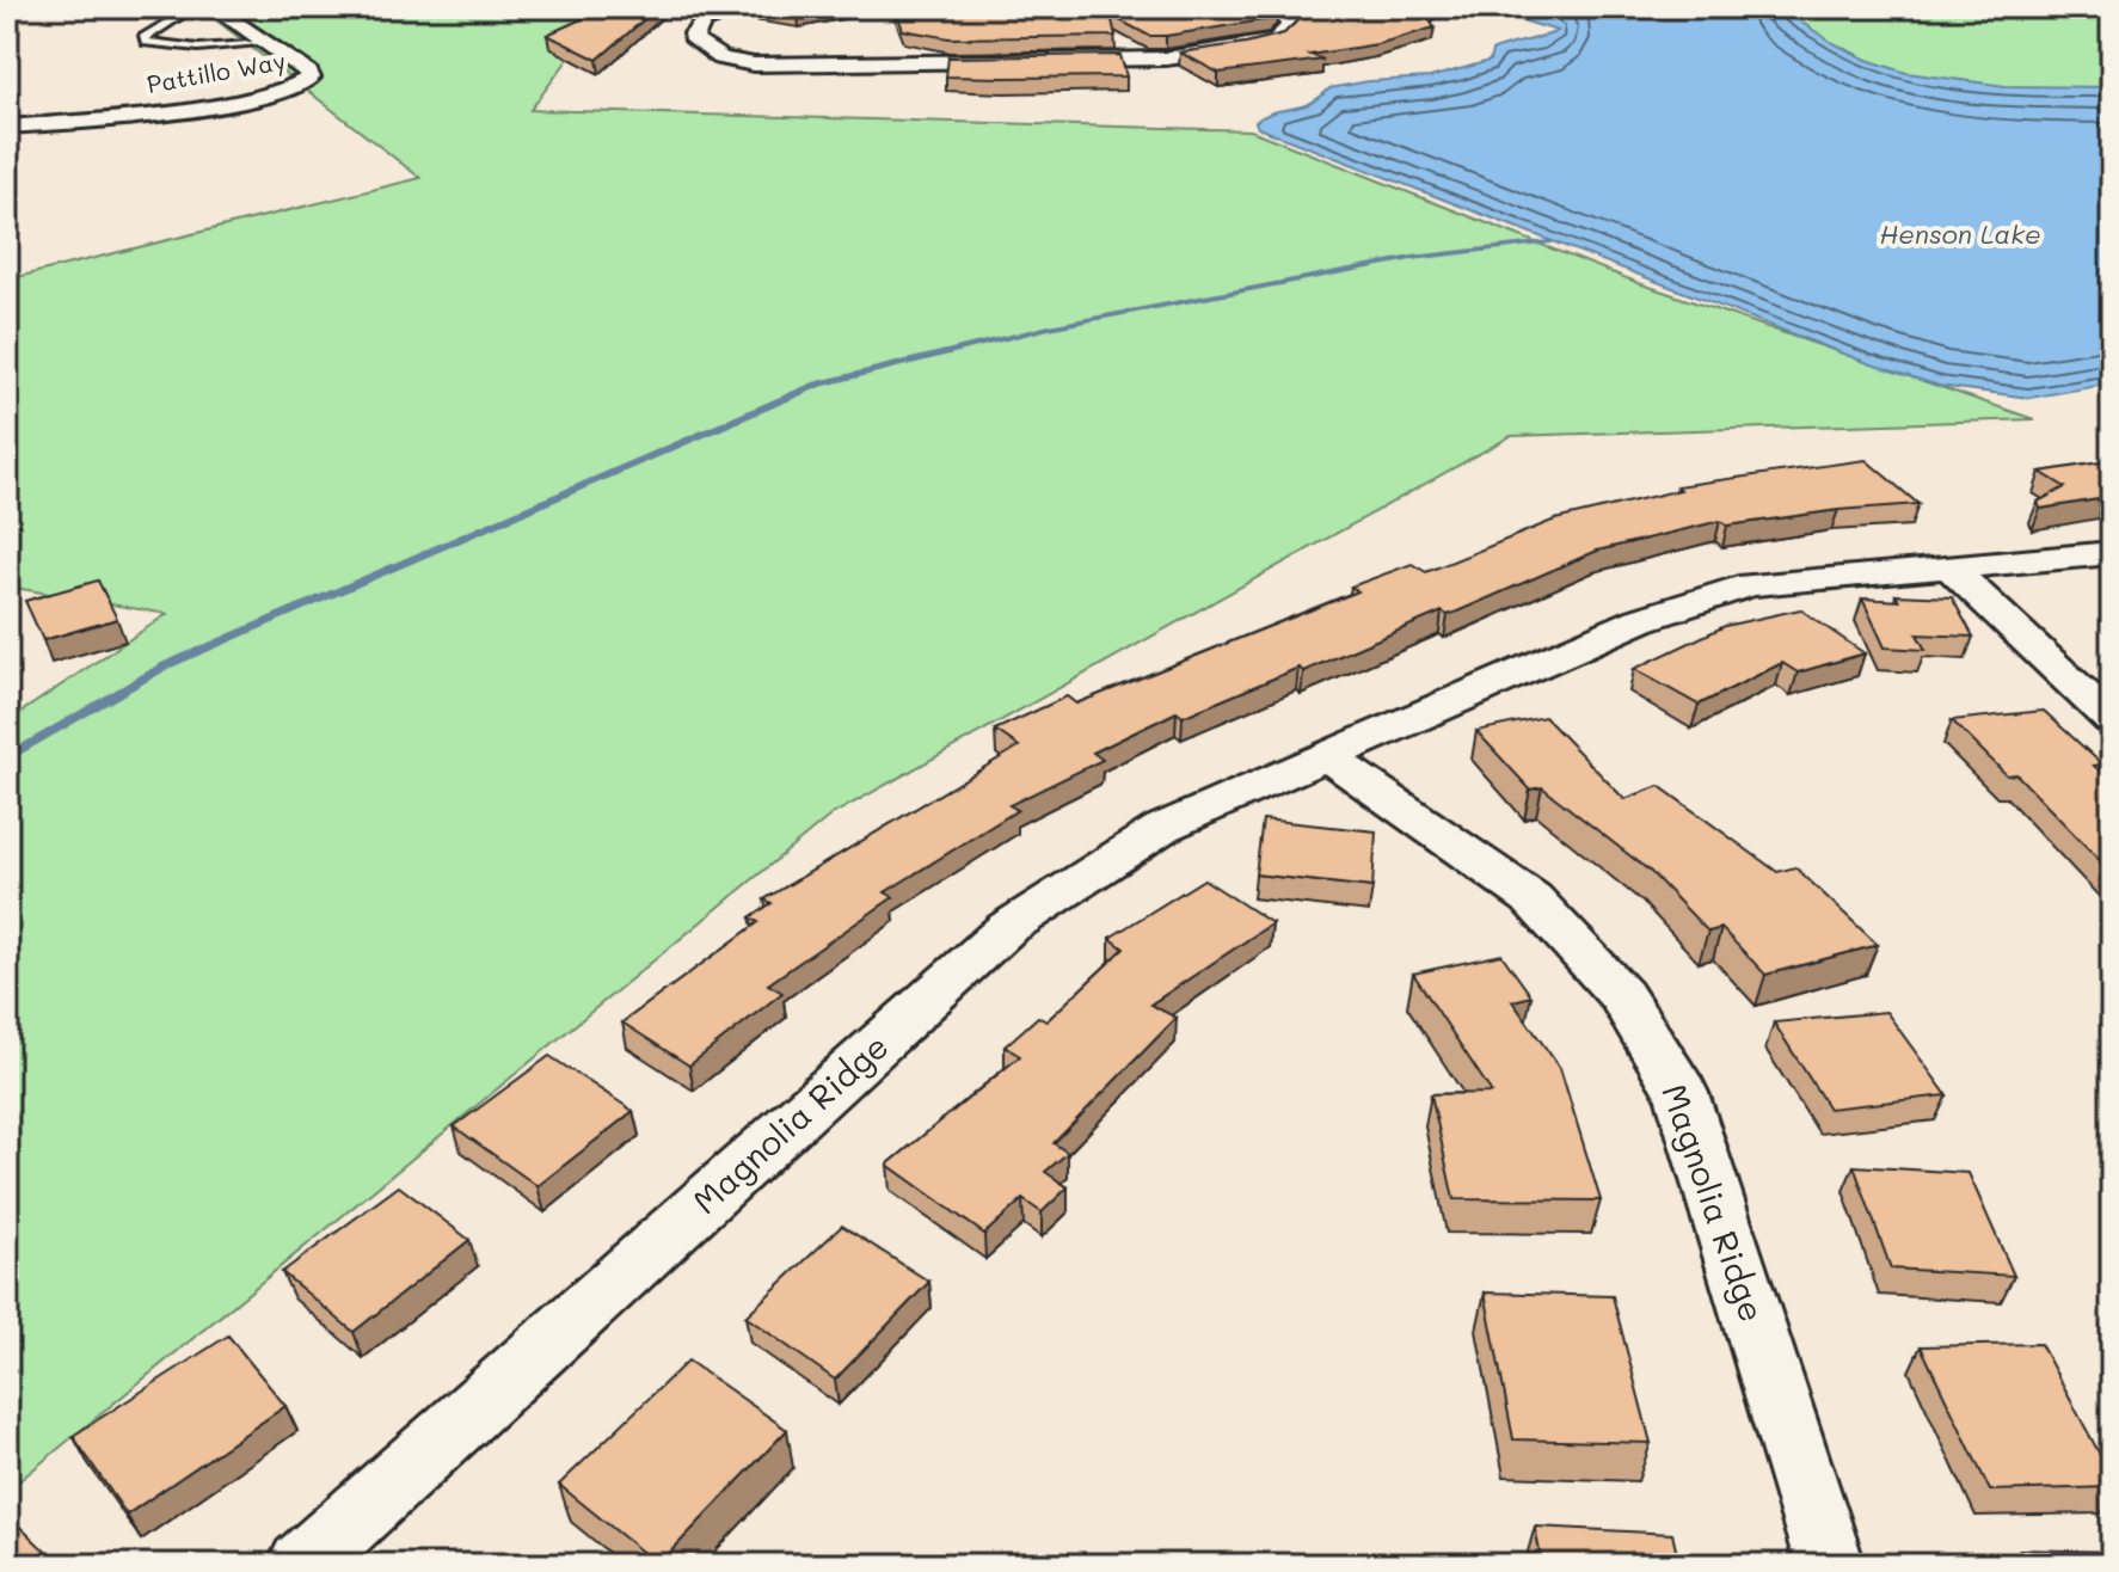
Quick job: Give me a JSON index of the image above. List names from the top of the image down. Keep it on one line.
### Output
{"streets":{"street":["Pattillo Way","Magnolia Ridge"]},"water":["Henson Lake"]}
